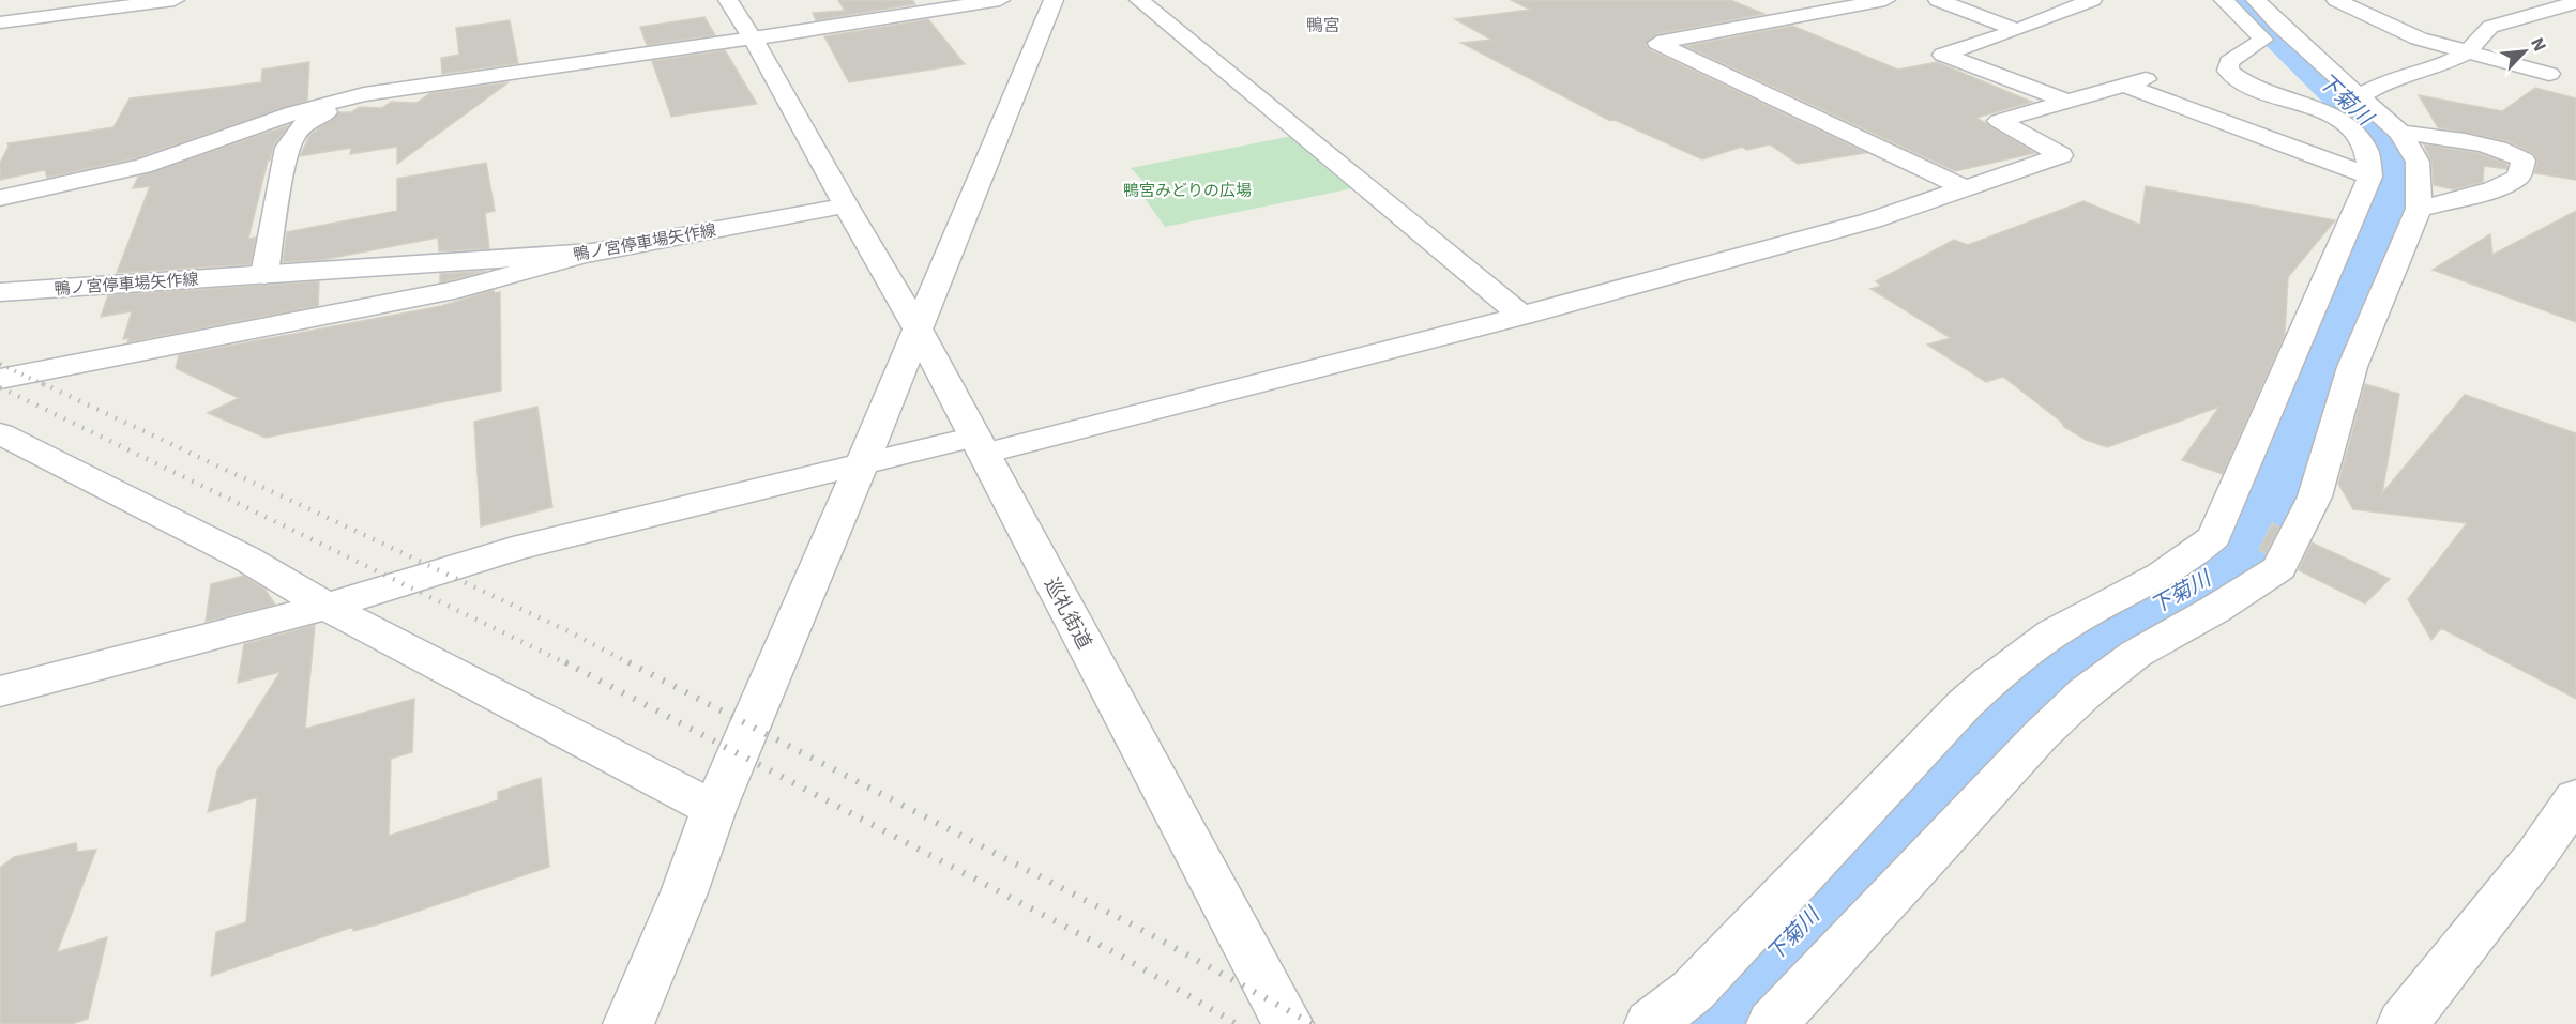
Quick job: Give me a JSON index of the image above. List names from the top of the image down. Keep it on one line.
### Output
{"streets":{"street":["鴨ノ宮停車場矢作線","巡礼街道"]},"crossings":[["鴨ノ宮停車場矢作線","巡礼街道"]],"districts":["鴨宮"],"water":["下菊川"],"parks":["鴨宮みどりの広場"],"north":"top right"}
